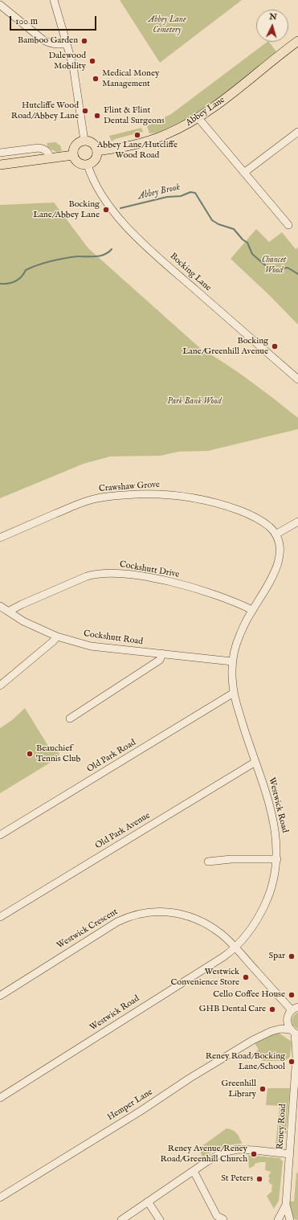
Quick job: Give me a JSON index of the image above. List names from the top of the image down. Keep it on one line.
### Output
{"streets":{"main road":["Abbey Lane"],"street":["Bocking Lane","Crawshaw Grove","Cockshutt Drive","Cockshutt Road","Old Park Road","Westwick Road","Old Park Avenue","Westwick Crescent","Hemper Lane","Reney Road"]},"crossings":[["Abbey Lane","Bocking Lane"],["Crawshaw Grove","Westwick Road"],["Cockshutt Drive","Cockshutt Road"],["Cockshutt Drive","Westwick Road"],["Cockshutt Road","Westwick Road"],["Old Park Road","Westwick Road"],["Westwick Road","Old Park Avenue"],["Westwick Road","Westwick Crescent"],["Hemper Lane","Reney Road"]],"water":["Abbey Brook"],"parks":["Abbey Lane Cemetery","Chancet Wood","Park Bank Wood"],"places":["Bamboo Garden","Dalewood Mobility","Medical Money Management","Hutcliffe Wood Road/Abbey Lane","Flint & Flint Dental Surgeons","Abbey Lane/Hutcliffe Wood Road","Bocking Lane/Abbey Lane","Bocking Lane/Greenhill Avenue","Beauchief Tennis Club","Spar","Westwick Convenience Store","Cello Coffee House","GHB Dental Care","Reney Road/Bocking Lane/School","Greenhill Library","Reney Avenue/Reney Road/Greenhill Church","St Peters"],"scale_bar":"100 m","north":"top"}
